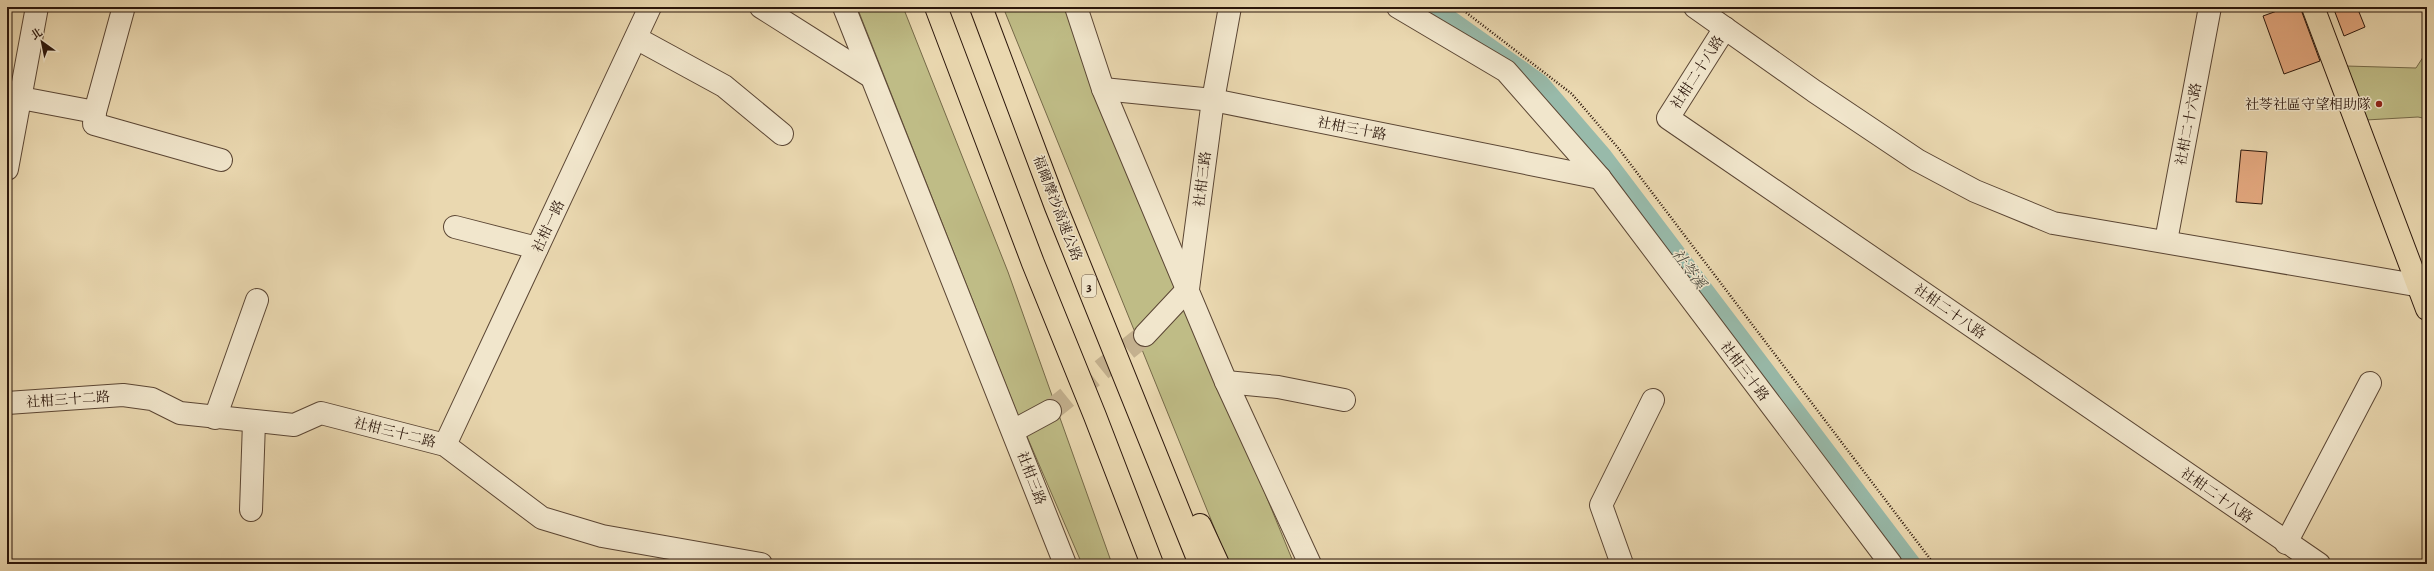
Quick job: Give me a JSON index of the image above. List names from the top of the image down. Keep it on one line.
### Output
{"streets":{"main road":["福爾摩沙高速公路","3"],"street":["社柑二十八路","社柑二十六路","社柑三十路","社柑三路","社柑一路","社柑三十二路"]},"crossings":[["社柑三十路","社柑三路"],["社柑一路","社柑三十二路"]],"water":["社苓溪"],"places":["社苓社區守望相助隊"],"north":"top left"}
